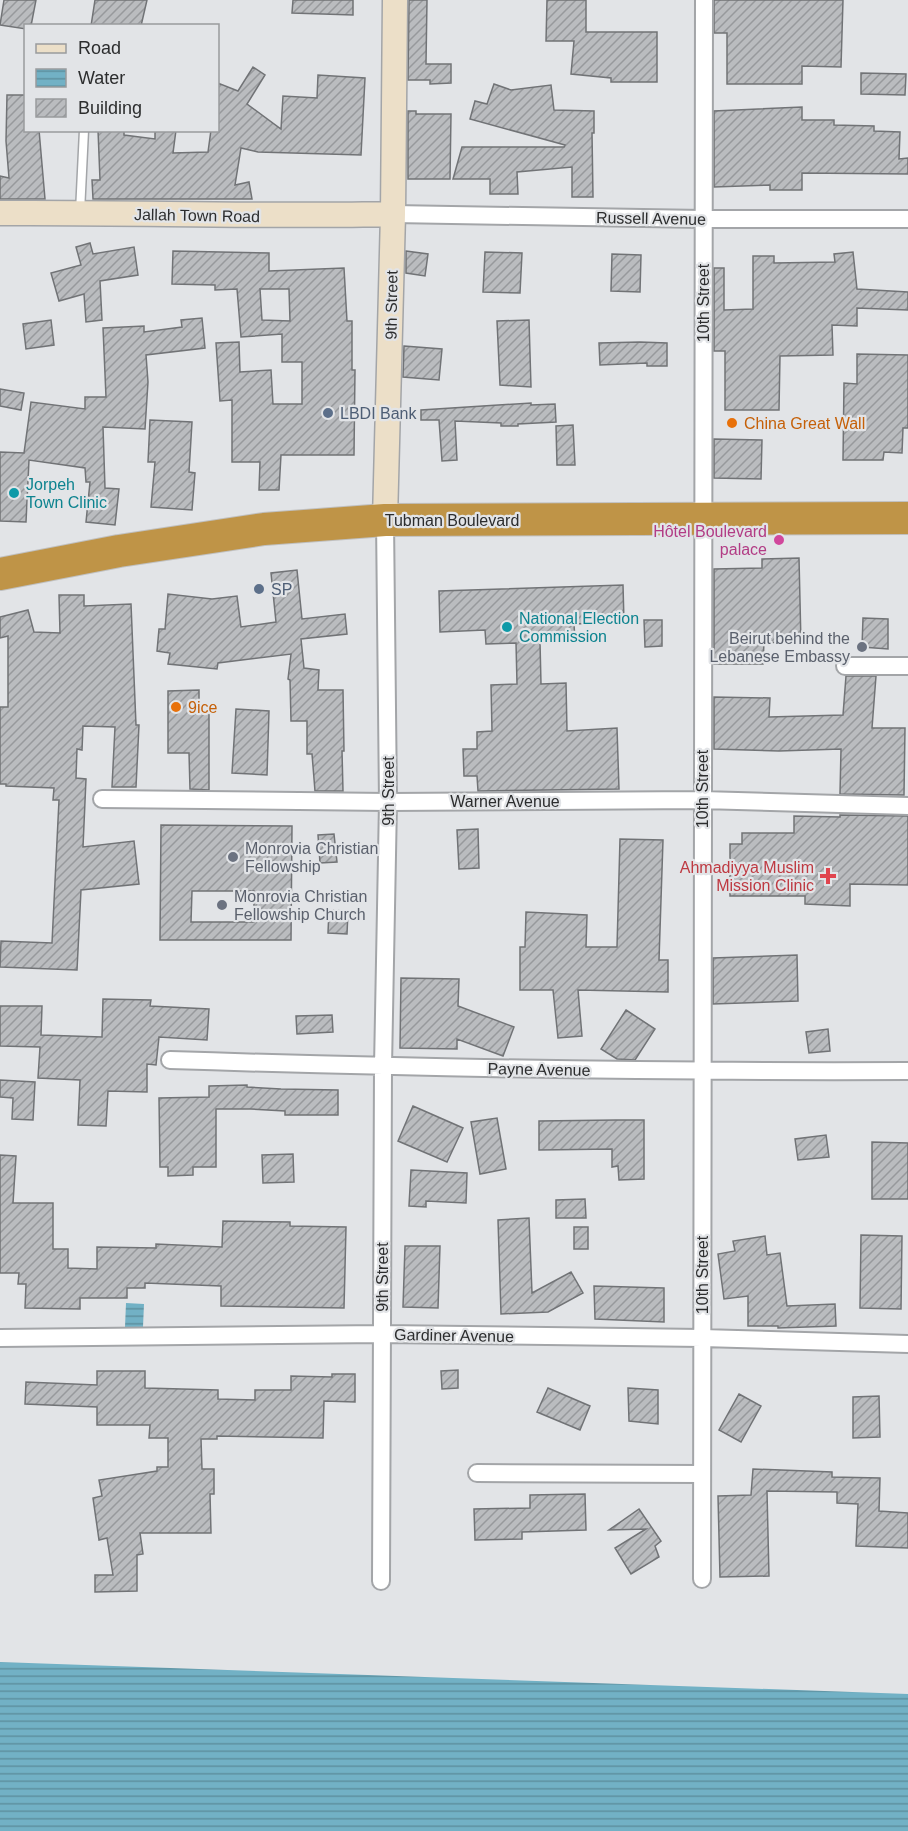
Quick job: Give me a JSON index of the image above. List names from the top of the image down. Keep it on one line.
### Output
{"streets":{"highway":["Tubman Boulevard"],"street":["Jallah Town Road","Russell Avenue","10th Street","9th Street","Warner Avenue","Payne Avenue","Gardiner Avenue"]},"crossings":[["Jallah Town Road","Russell Avenue"],["Jallah Town Road","9th Street"],["Russell Avenue","10th Street"],["Russell Avenue","9th Street"],["10th Street","Tubman Boulevard"],["10th Street","Warner Avenue"],["10th Street","Payne Avenue"],["10th Street","Gardiner Avenue"],["9th Street","Tubman Boulevard"],["9th Street","Warner Avenue"],["9th Street","Payne Avenue"],["9th Street","Gardiner Avenue"]],"places":{"other":["LBDI Bank","China Great Wall","Jorpeh Town Clinic","Hôtel Boulevard palace","SP","National Election Commission","Beirut behind the Lebanese Embassy","9ice","Monrovia Christian Fellowship","Monrovia Christian Fellowship Church"],"health":["Ahmadiyya Muslim Mission Clinic"]},"legend":["Road","Water","Building"]}
